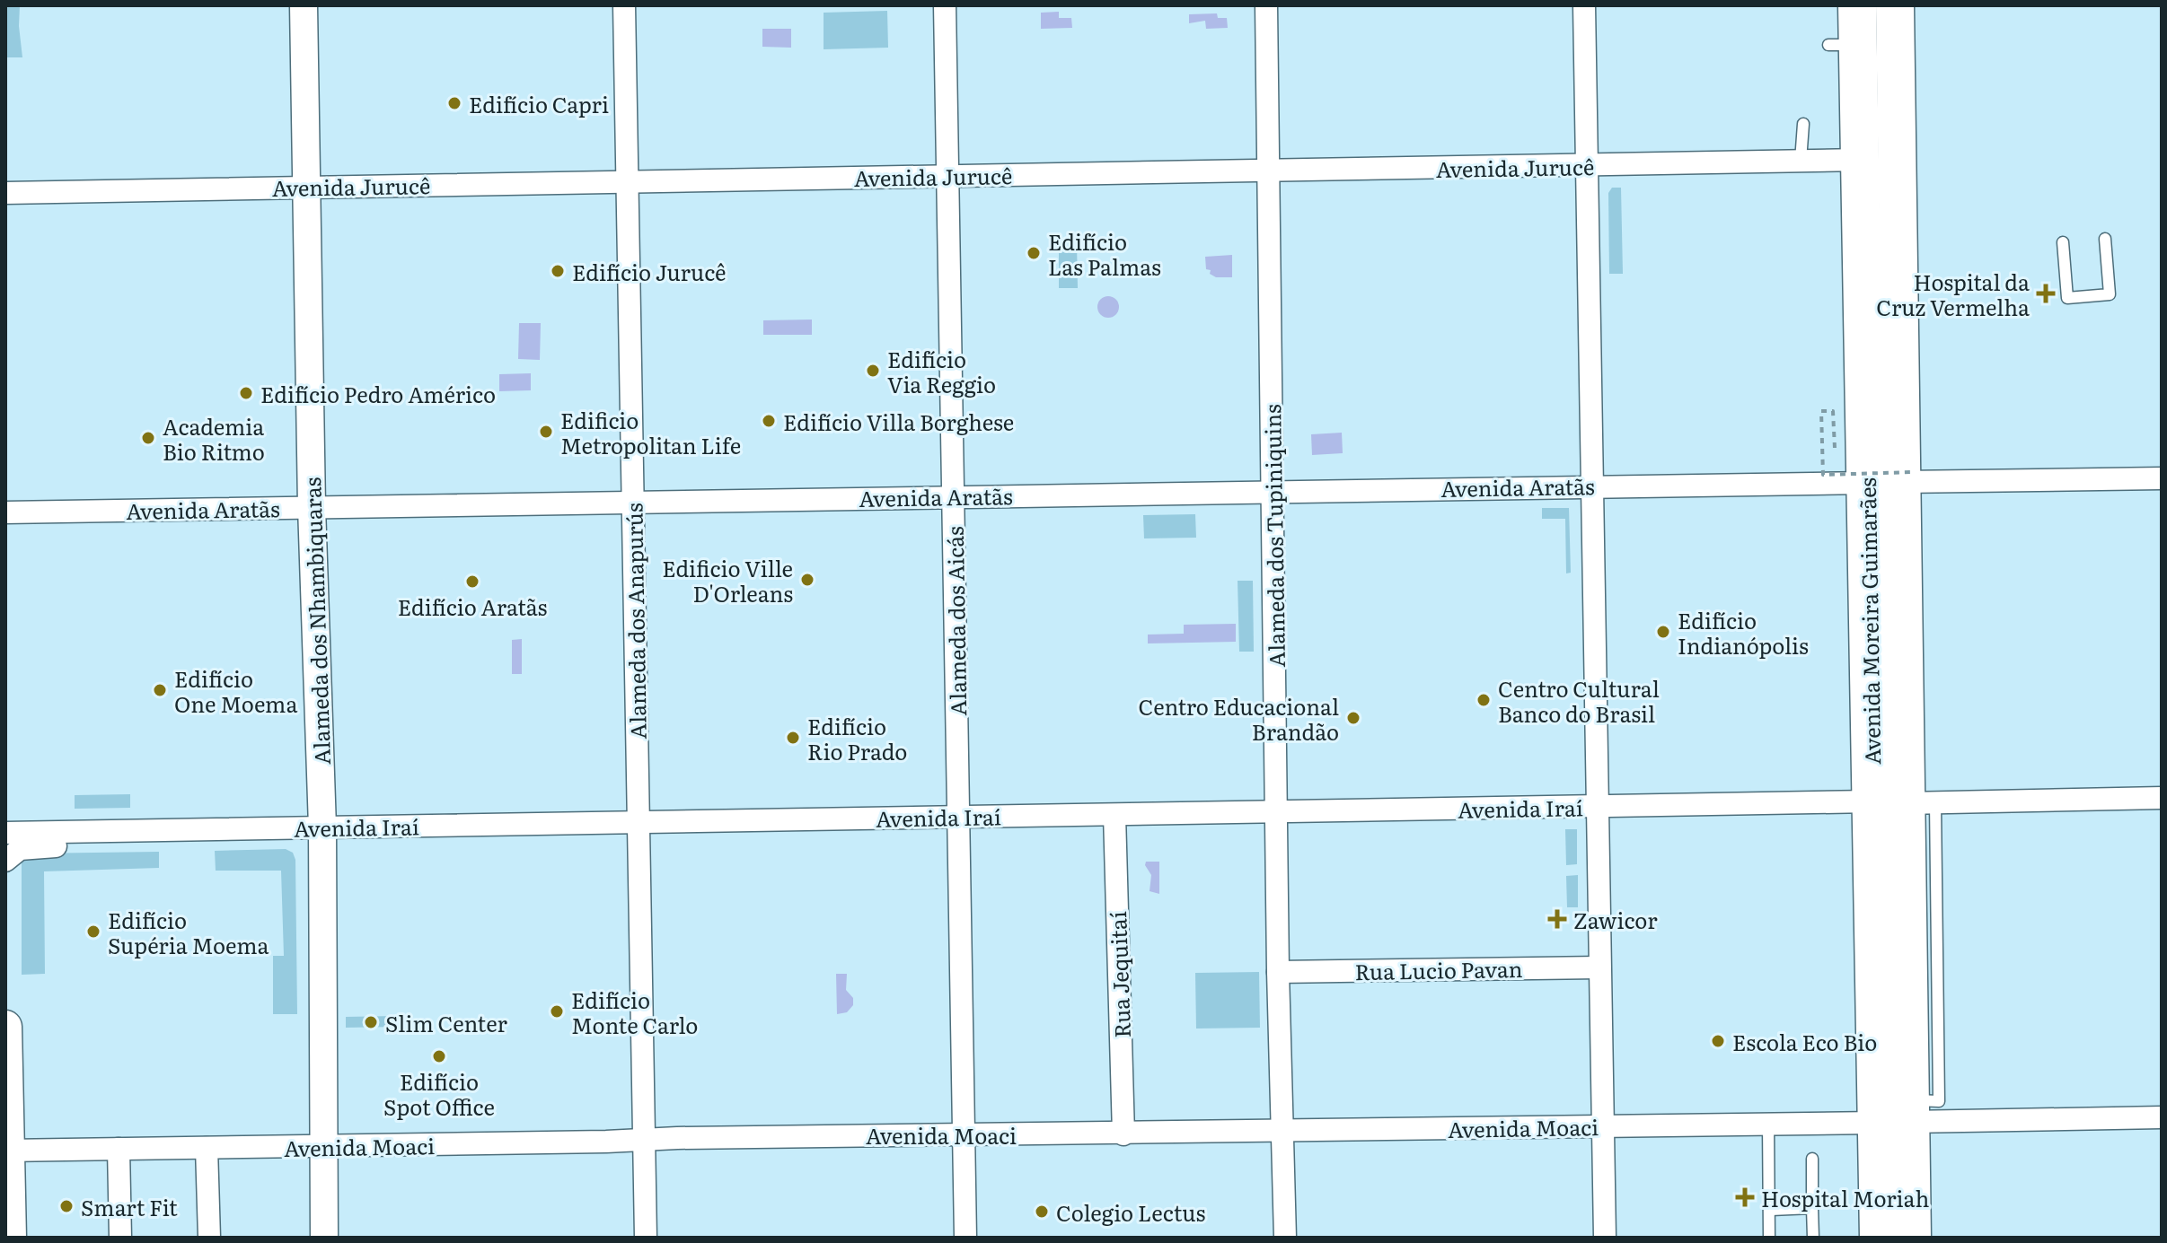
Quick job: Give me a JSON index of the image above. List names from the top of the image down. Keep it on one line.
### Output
{"streets":{"highway":["Avenida Moreira Guimarães"],"street":["Avenida Jurucê","Avenida Aratãs","Alameda dos Tupiniquins","Alameda dos Nhambiquaras","Alameda dos Anapurús","Alameda dos Aicás","Avenida Iraí","Rua Lucio Pavan","Rua Jequitaí","Avenida Moaci"]},"crossings":[["Avenida Jurucê","Alameda dos Tupiniquins"],["Avenida Jurucê","Alameda dos Nhambiquaras"],["Avenida Jurucê","Alameda dos Anapurús"],["Avenida Jurucê","Alameda dos Aicás"],["Avenida Jurucê","Avenida Moreira Guimarães"],["Avenida Aratãs","Alameda dos Tupiniquins"],["Avenida Aratãs","Alameda dos Nhambiquaras"],["Avenida Aratãs","Alameda dos Anapurús"],["Avenida Aratãs","Alameda dos Aicás"],["Avenida Aratãs","Avenida Moreira Guimarães"],["Alameda dos Tupiniquins","Avenida Iraí"],["Alameda dos Tupiniquins","Rua Lucio Pavan"],["Alameda dos Tupiniquins","Avenida Moaci"],["Alameda dos Nhambiquaras","Avenida Iraí"],["Alameda dos Nhambiquaras","Avenida Moaci"],["Alameda dos Anapurús","Avenida Iraí"],["Alameda dos Anapurús","Avenida Moaci"],["Alameda dos Aicás","Avenida Iraí"],["Alameda dos Aicás","Avenida Moaci"],["Avenida Moreira Guimarães","Avenida Iraí"],["Avenida Moreira Guimarães","Avenida Moaci"],["Avenida Iraí","Rua Jequitaí"],["Rua Jequitaí","Avenida Moaci"]],"places":{"other":["Edifício Capri","Edifício Las Palmas","Edifício Jurucê","Edifício Via Reggio","Edifício Pedro Américo","Edifício Villa Borghese","Edificio Metropolitan Life","Academia Bio Ritmo","Edificio Ville D'Orleans","Edifício Aratãs","Edifício Indianópolis","Edifício One Moema","Centro Cultural Banco do Brasil","Centro Educacional Brandão","Edifício Rio Prado","Edifício Supéria Moema","Edifício Monte Carlo","Slim Center","Escola Eco Bio","Edifício Spot Office","Smart Fit","Colegio Lectus"],"health":["Hospital da Cruz Vermelha","Zawicor","Hospital Moriah"]}}
